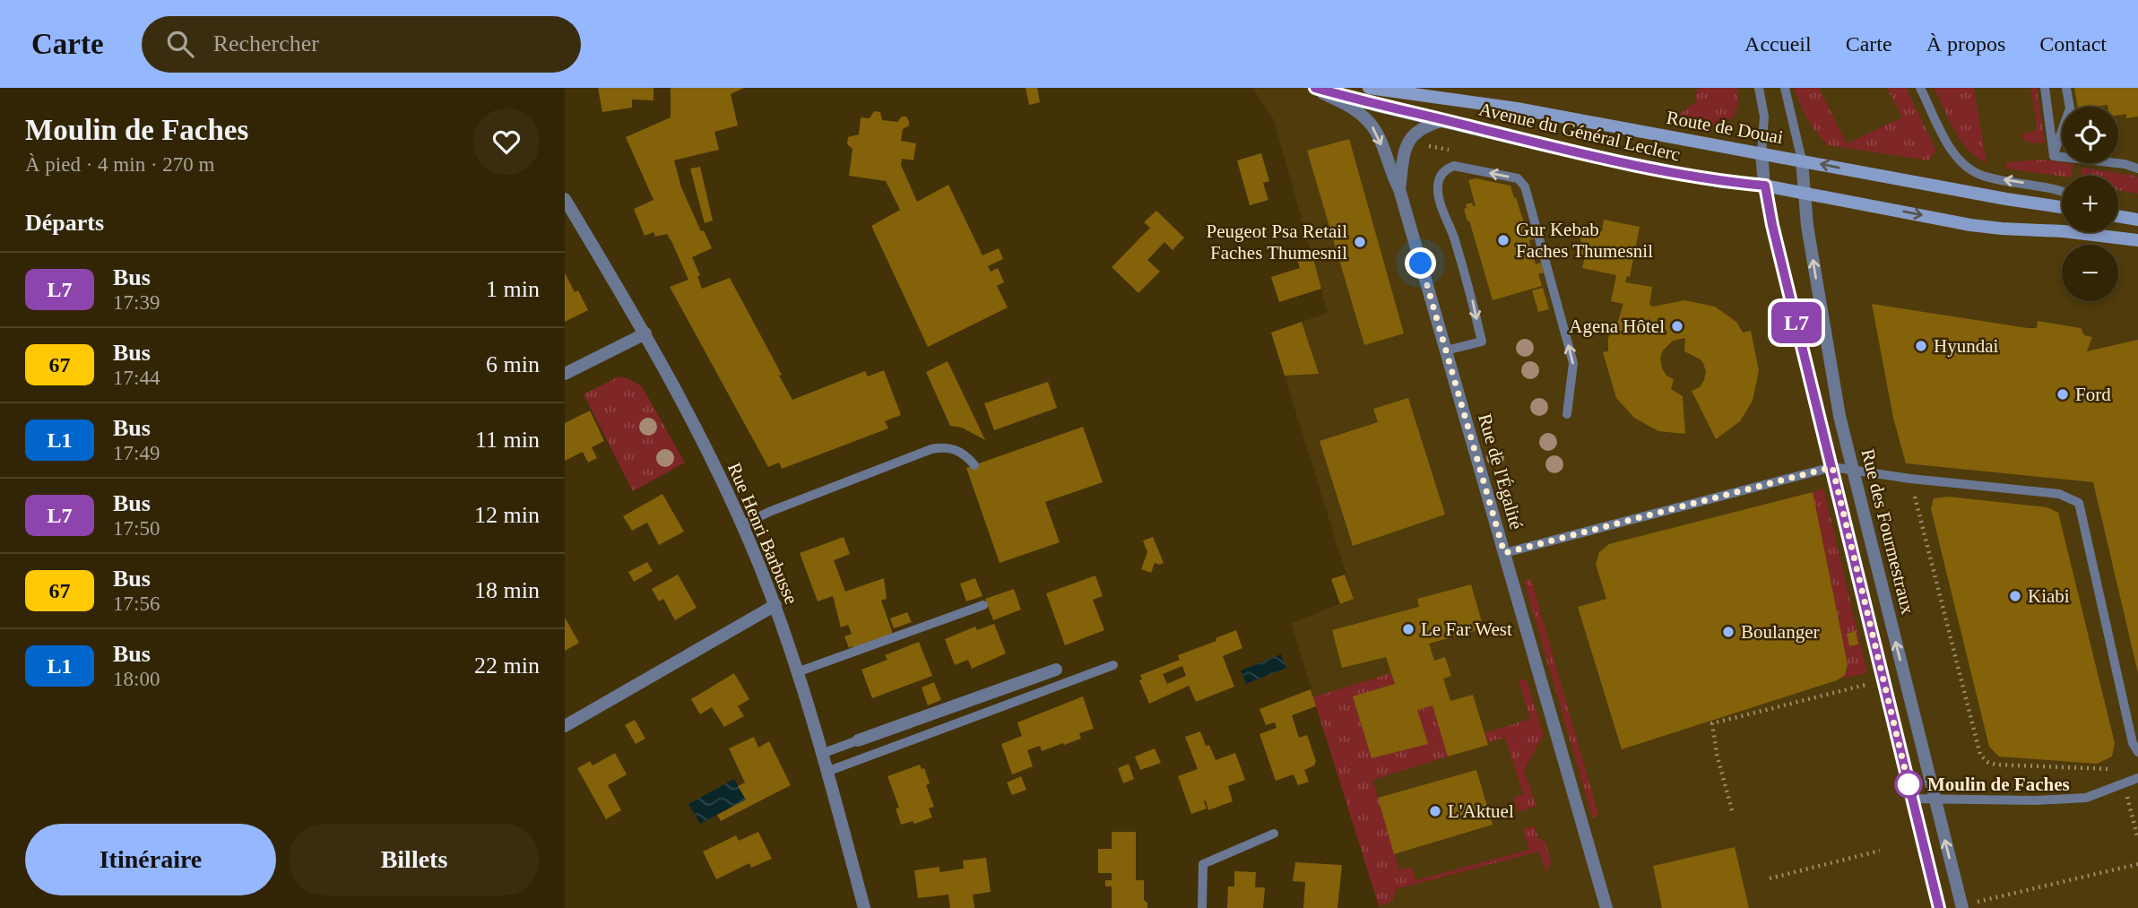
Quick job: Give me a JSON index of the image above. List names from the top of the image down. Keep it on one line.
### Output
{"streets":{"main road":["Route de Douai","Avenue du Général Leclerc"],"street":["Rue de l'Égalité","Rue des Fourmestraux","Rue Henri Barbusse"]},"crossings":[["Route de Douai","Rue des Fourmestraux"],["Avenue du Général Leclerc","Rue de l'Égalité"],["Avenue du Général Leclerc","Rue des Fourmestraux"]],"one_way":["Route de Douai","Avenue du Général Leclerc"],"places":["Gur Kebab Faches Thumesnil","Peugeot Psa Retail Faches Thumesnil","Agena Hôtel","Hyundai","Ford","Kiabi","Le Far West","Boulanger","Moulin de Faches","L'Aktuel"],"lines":["bus line L7"],"page":{"header":"Carte","search":"Rechercher","nav":["Accueil","Carte","À propos","Contact"],"heading":[["Moulin de Faches","À pied · 4 min · 270 m"],"Départs"],"on_map":"L7","map_buttons":["+","−"],"list":[{"mark":"L7","name":"Bus","note":"17:39","value":"1 min"},{"mark":"67","name":"Bus","note":"17:44","value":"6 min"},{"mark":"L1","name":"Bus","note":"17:49","value":"11 min"},{"mark":"L7","name":"Bus","note":"17:50","value":"12 min"},{"mark":"67","name":"Bus","note":"17:56","value":"18 min"},{"mark":"L1","name":"Bus","note":"18:00","value":"22 min"}],"buttons":["Itinéraire","Billets"]}}
